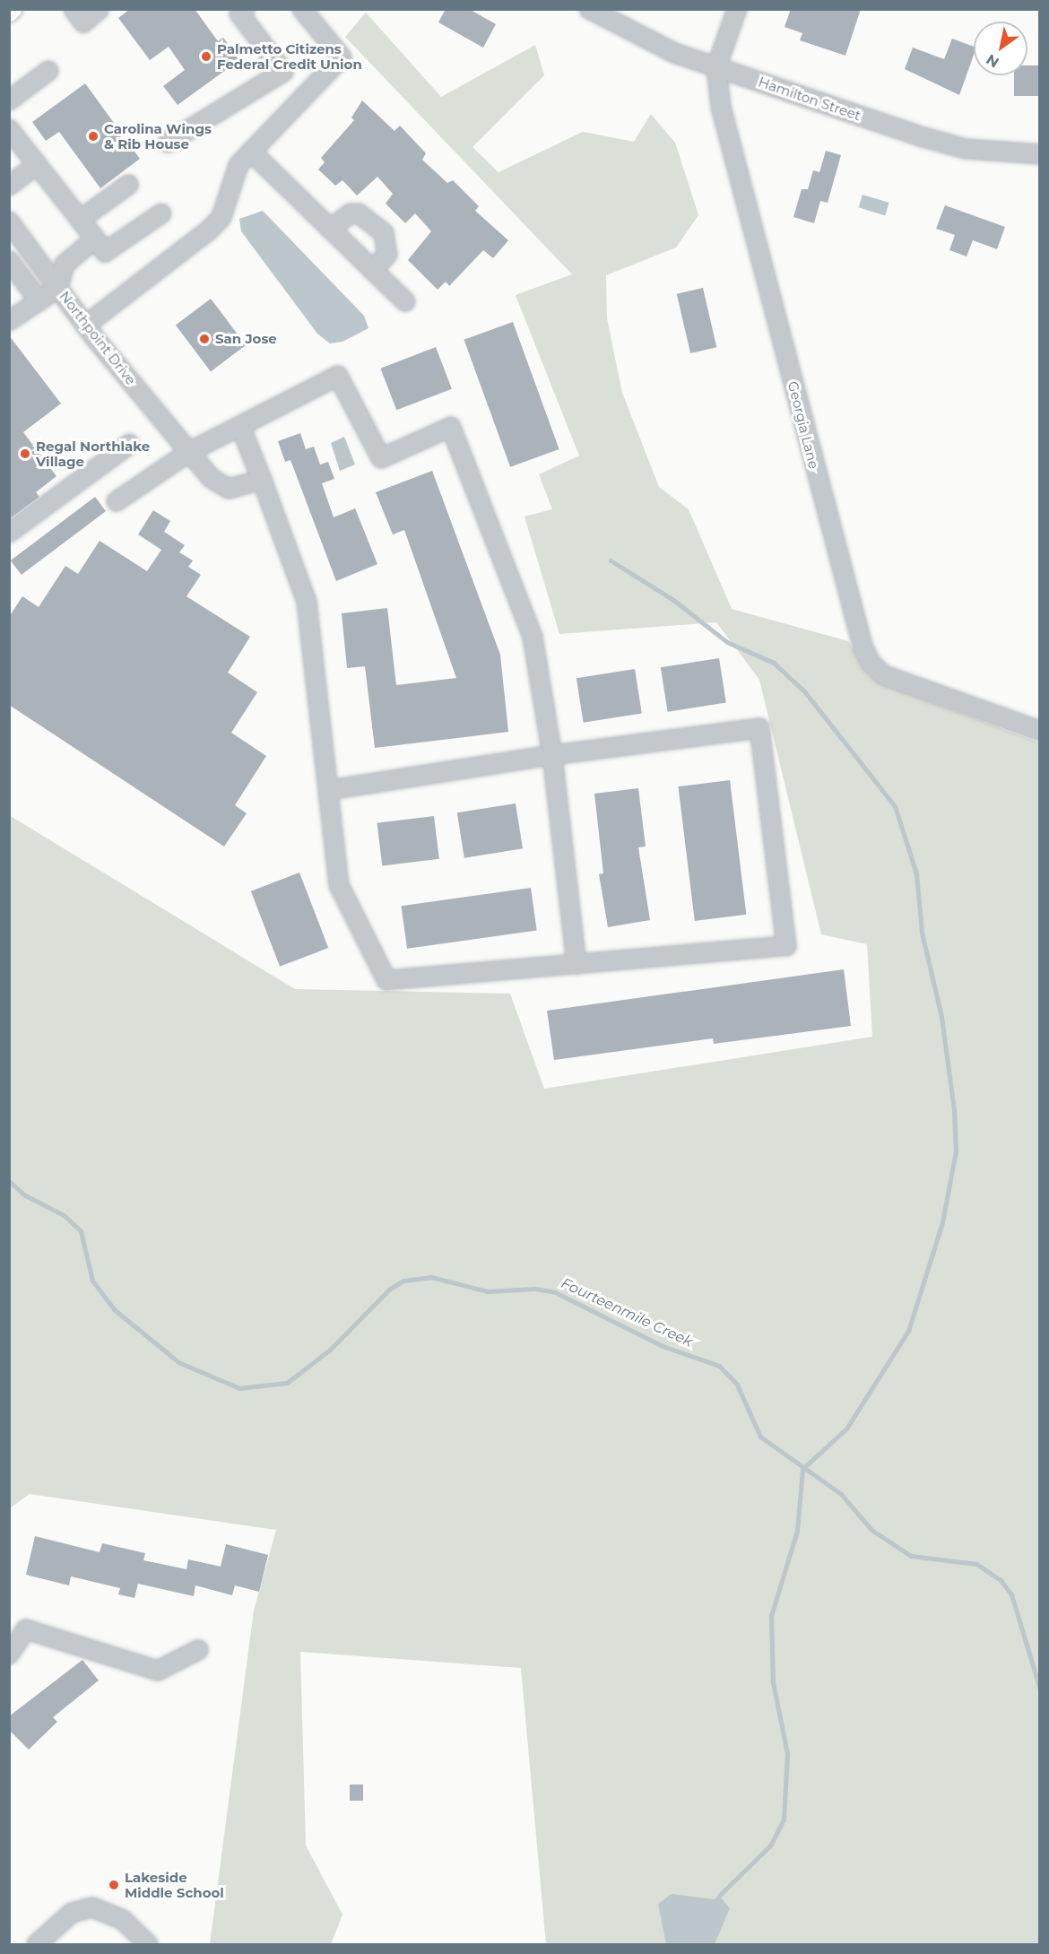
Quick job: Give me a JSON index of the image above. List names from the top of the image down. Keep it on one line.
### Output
{"streets":{"street":["Hamilton Street","Northpoint Drive","Georgia Lane"]},"crossings":[["Hamilton Street","Georgia Lane"]],"water":["Fourteenmile Creek"],"places":["Palmetto Citizens Federal Credit Union","Carolina Wings & Rib House","San Jose","Regal Northlake Village","Lakeside Middle School"],"north":"bottom left"}
